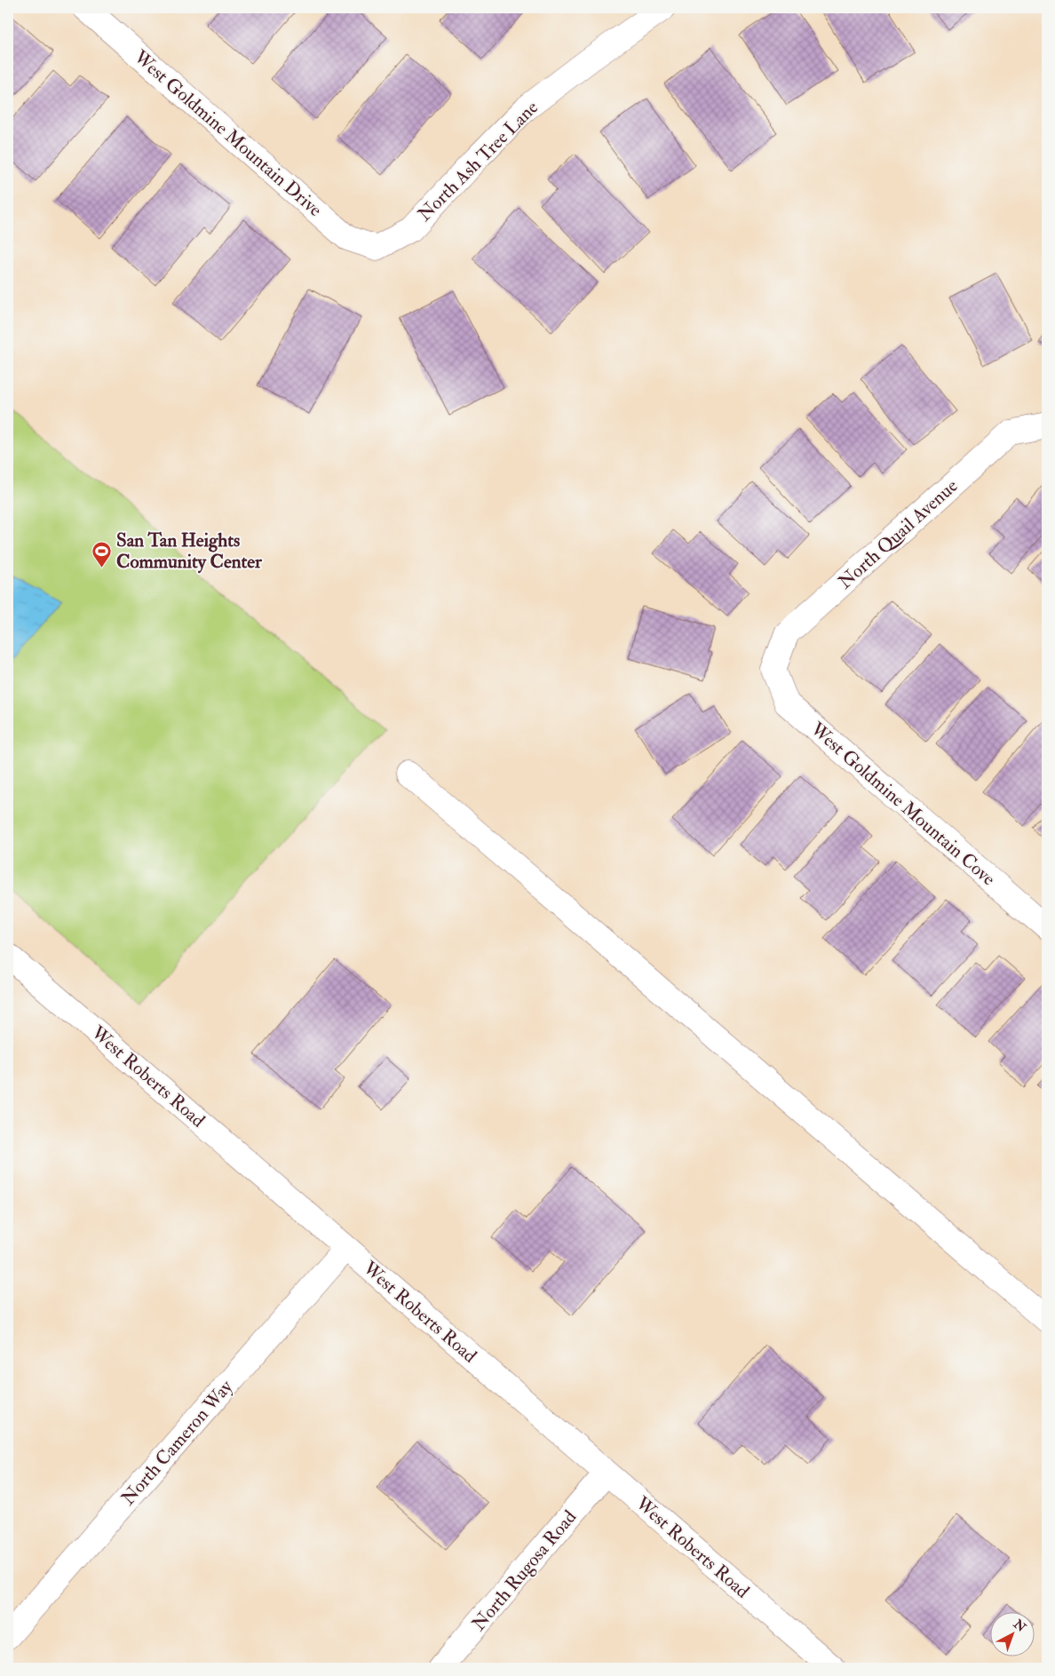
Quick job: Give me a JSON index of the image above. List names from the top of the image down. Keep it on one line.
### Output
{"streets":{"street":["West Goldmine Mountain Drive","North Ash Tree Lane","North Quail Avenue","West Goldmine Mountain Cove","West Roberts Road","North Cameron Way","North Rugosa Road"]},"crossings":[["West Goldmine Mountain Drive","North Ash Tree Lane"],["North Quail Avenue","West Goldmine Mountain Cove"],["West Roberts Road","North Cameron Way"],["West Roberts Road","North Rugosa Road"]],"places":{"sports":["San Tan Heights Community Center"]},"north":"top right"}
